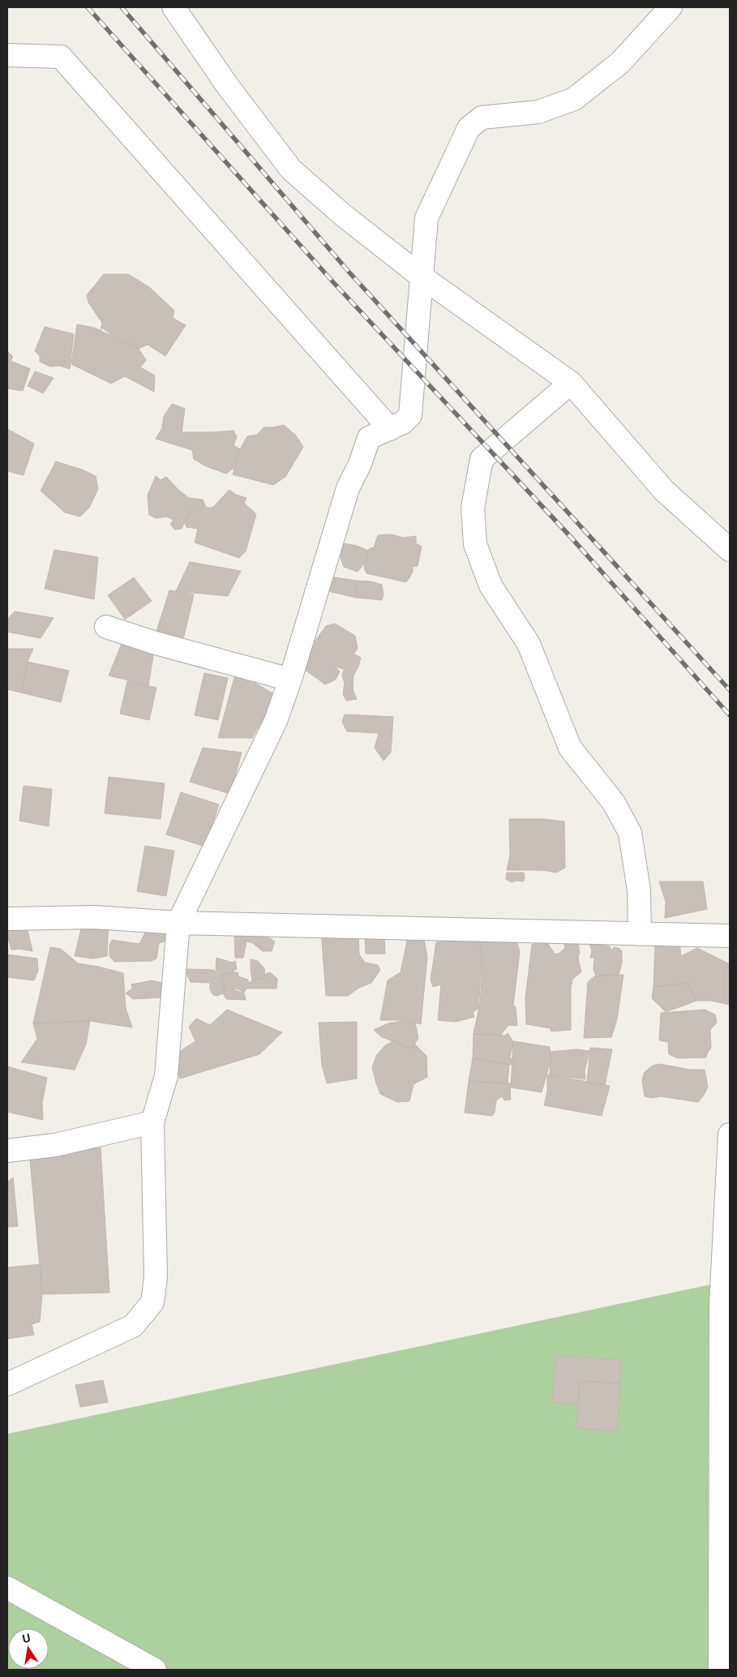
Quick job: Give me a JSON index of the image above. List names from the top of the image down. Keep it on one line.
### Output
{"north":"top"}
